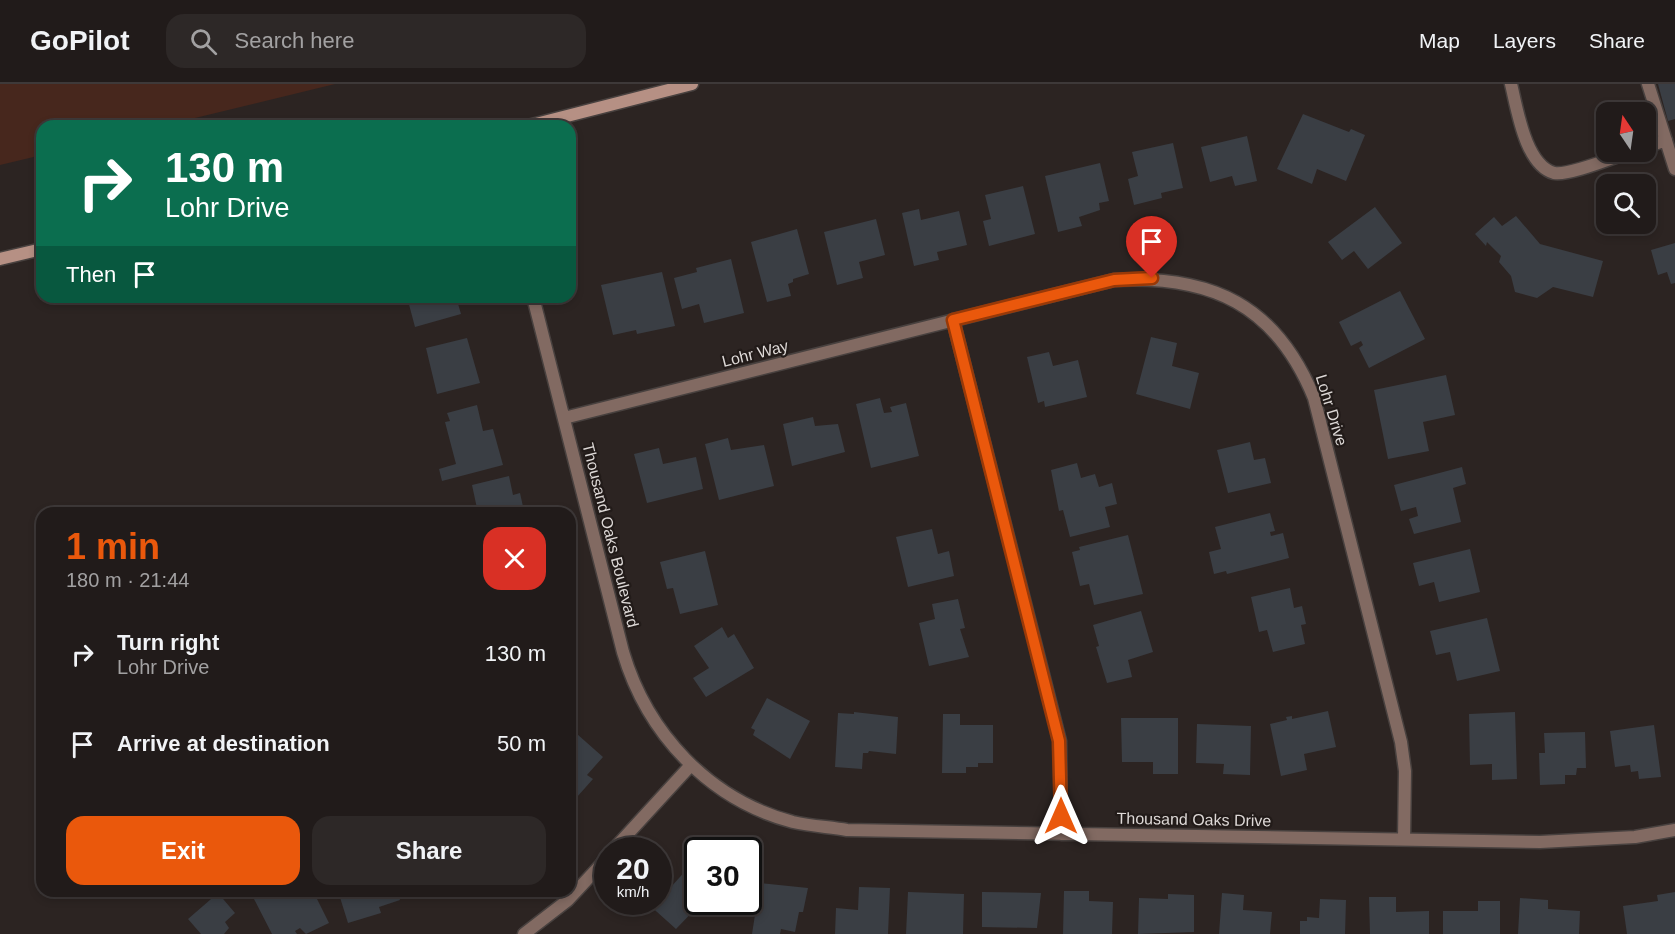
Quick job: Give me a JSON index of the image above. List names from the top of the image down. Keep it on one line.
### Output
{"streets":{"street":["Lohr Way","Lohr Drive","Thousand Oaks Boulevard","Thousand Oaks Drive"]},"crossings":[["Lohr Way","Lohr Drive"],["Lohr Way","Thousand Oaks Boulevard"],["Lohr Drive","Thousand Oaks Drive"],["Thousand Oaks Boulevard","Thousand Oaks Drive"]],"north":"top","page":{"header":"GoPilot","search":"Search here","nav":["Map","Layers","Share"],"turn":["130 m","Lohr Drive"],"then":"Then","heading":["1 min","180 m · 21:44"],"list":[{"name":"Turn right","note":"Lohr Drive","value":"130 m"},{"name":"Arrive at destination","value":"50 m"}],"buttons":["Exit","Share"],"speed":"20 km/h","limit":"30"}}
